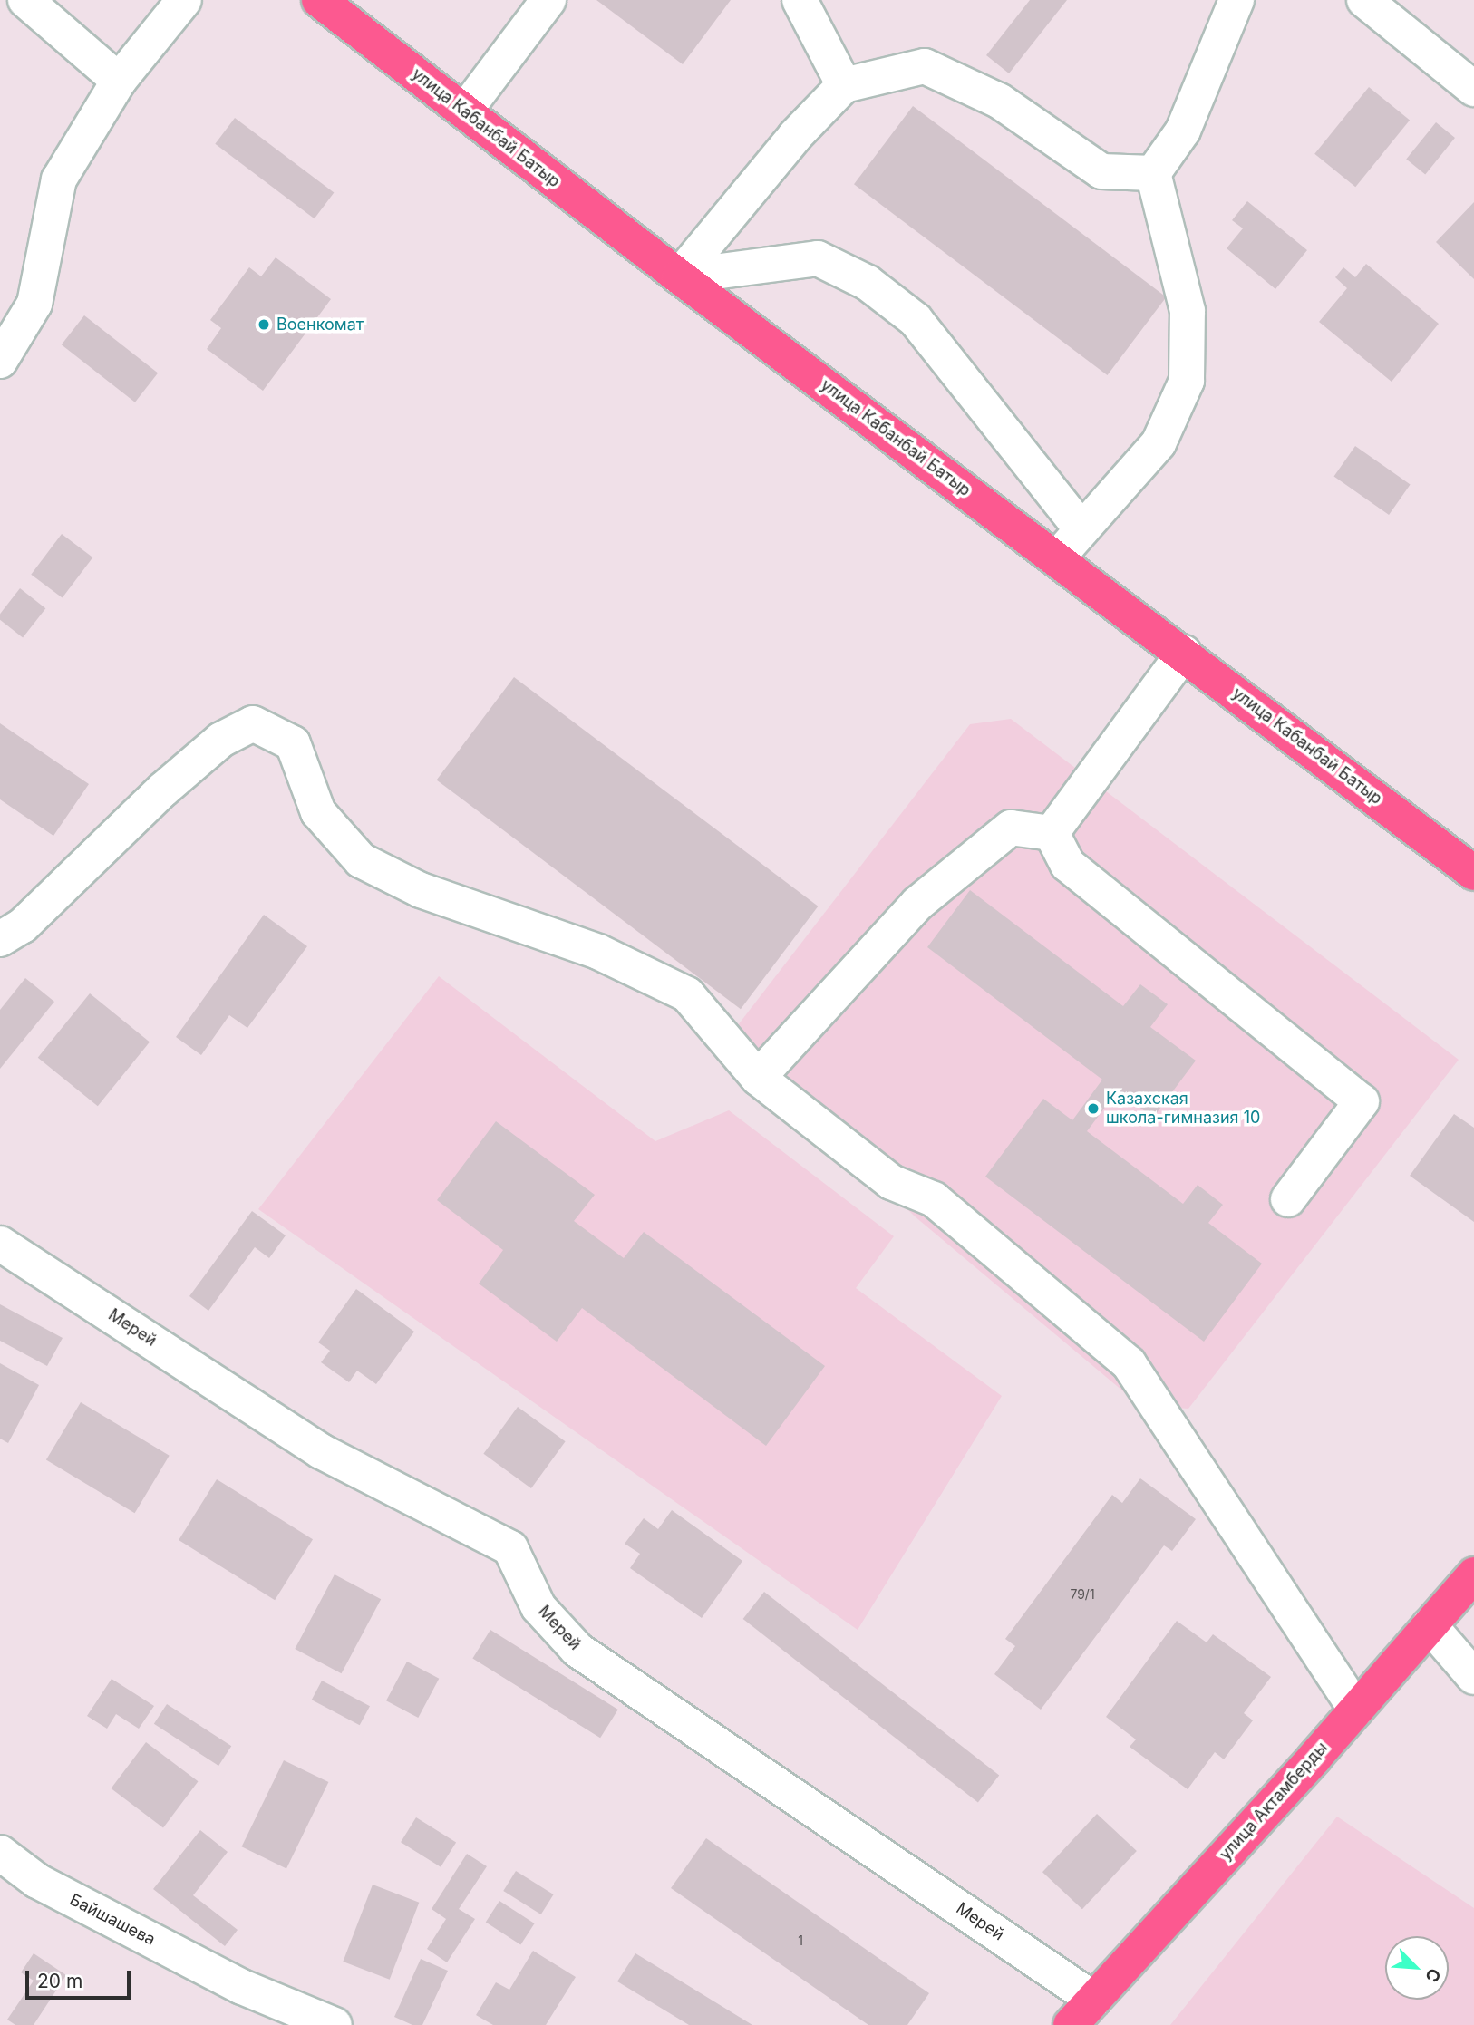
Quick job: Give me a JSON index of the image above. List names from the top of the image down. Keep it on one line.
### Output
{"streets":{"main road":["улица Кабанбай Батыр","улица Актамберды"],"street":["Мерей","Байшашева"]},"crossings":[["Мерей","улица Актамберды"]],"places":["Военкомат","Казахская школа-гимназия 10"],"house_numbers":["79/1","1"],"scale_bar":"20 m","north":"bottom right"}
